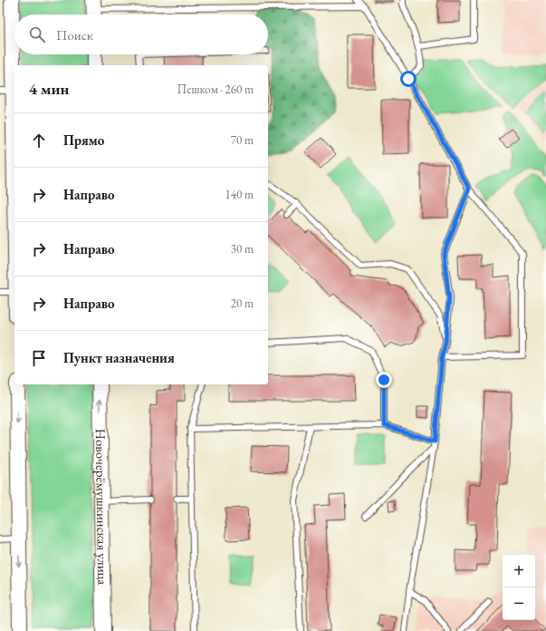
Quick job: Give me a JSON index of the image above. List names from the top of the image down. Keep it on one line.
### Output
{"streets":{"street":["Новочерёмушкинская улица"]},"page":{"search":"Поиск","heading":["4 мин","Пешком · 260 m"],"list":[["Прямо","70 m"],["Направо","140 m"],["Направо","30 m"],["Направо","20 m"],"Пункт назначения"],"map_buttons":["+","−"]}}
